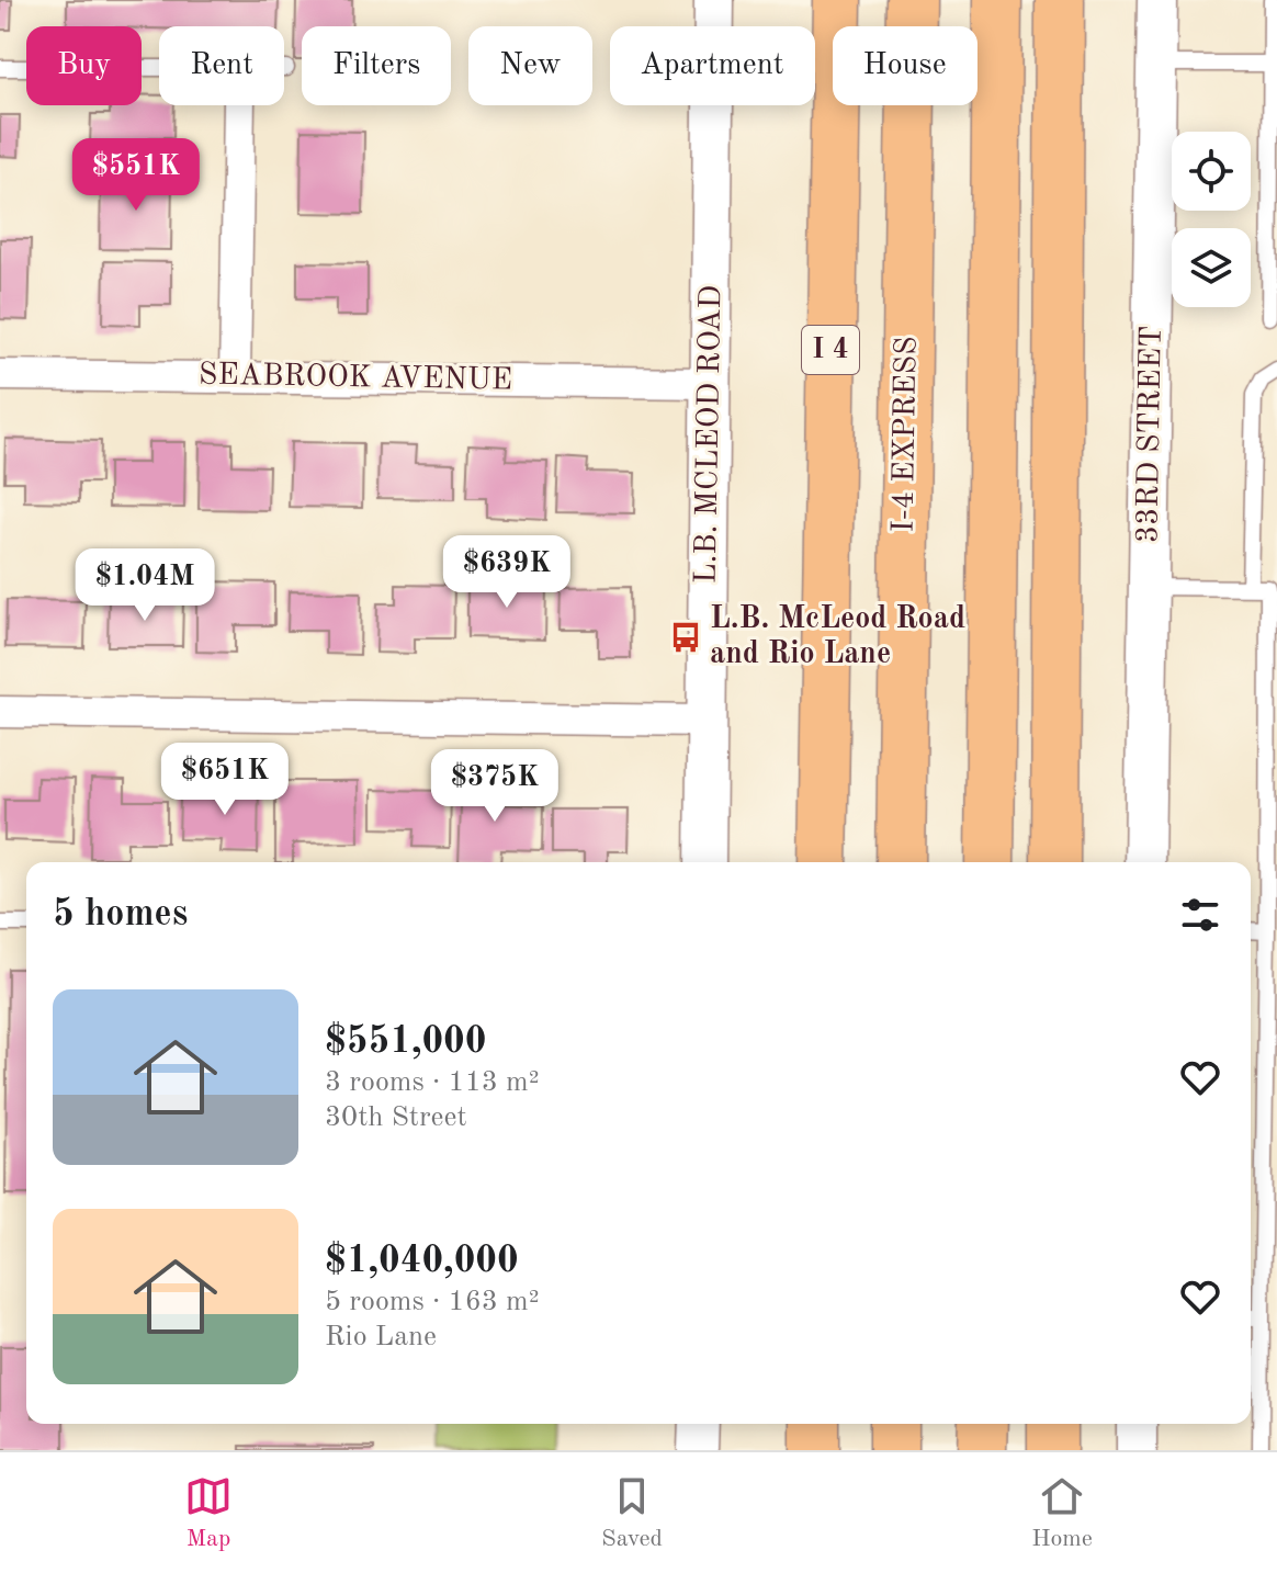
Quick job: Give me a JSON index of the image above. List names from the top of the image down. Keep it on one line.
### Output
{"streets":{"highway":["I 4","I-4 EXPRESS"],"street":["SEABROOK AVENUE","L.B. MCLEOD ROAD","33RD STREET"]},"crossings":[["SEABROOK AVENUE","L.B. MCLEOD ROAD"]],"places":{"bus stop":["L.B. McLeod Road and Rio Lane"]},"page":{"chip":["Buy","Rent","Filters","New","Apartment","House"],"price":["$551K","$639K","$1.04M","$651K","$375K"],"heading":"5 homes","list":[{"name":"$551,000","note":"3 rooms · 113 m² · 30th Street"},{"name":"$1,040,000","note":"5 rooms · 163 m² · Rio Lane"}],"tabs":["Map","Saved","Home"]}}
